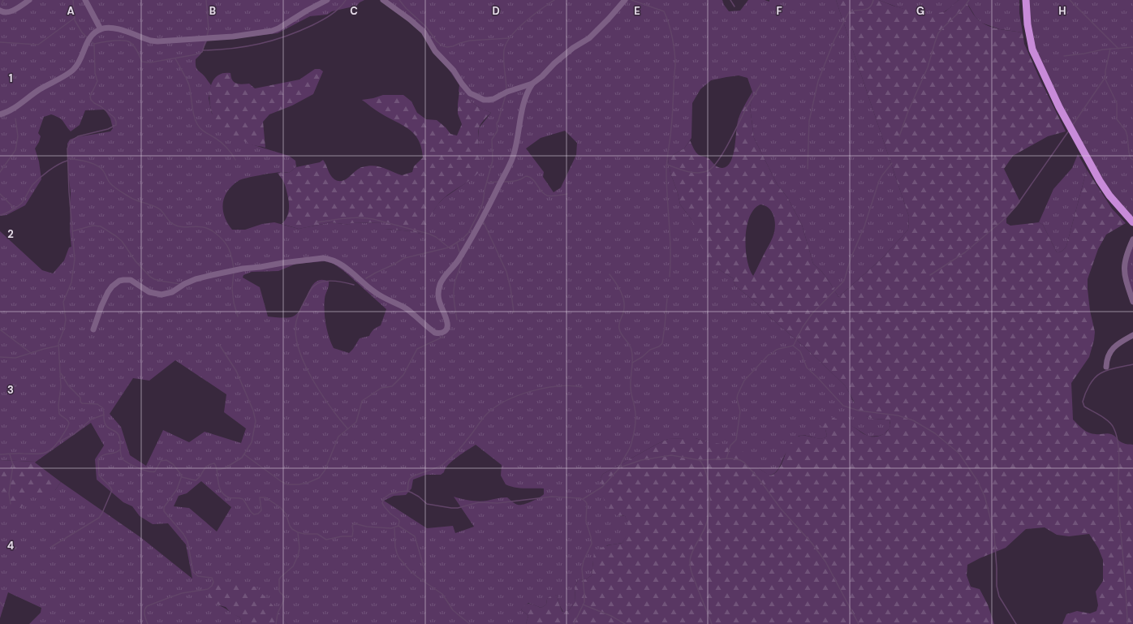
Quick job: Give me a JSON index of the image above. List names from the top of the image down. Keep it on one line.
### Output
{"grid":{"columns":["A","B","C","D","E","F","G","H"],"rows":["1","2","3","4"]}}
